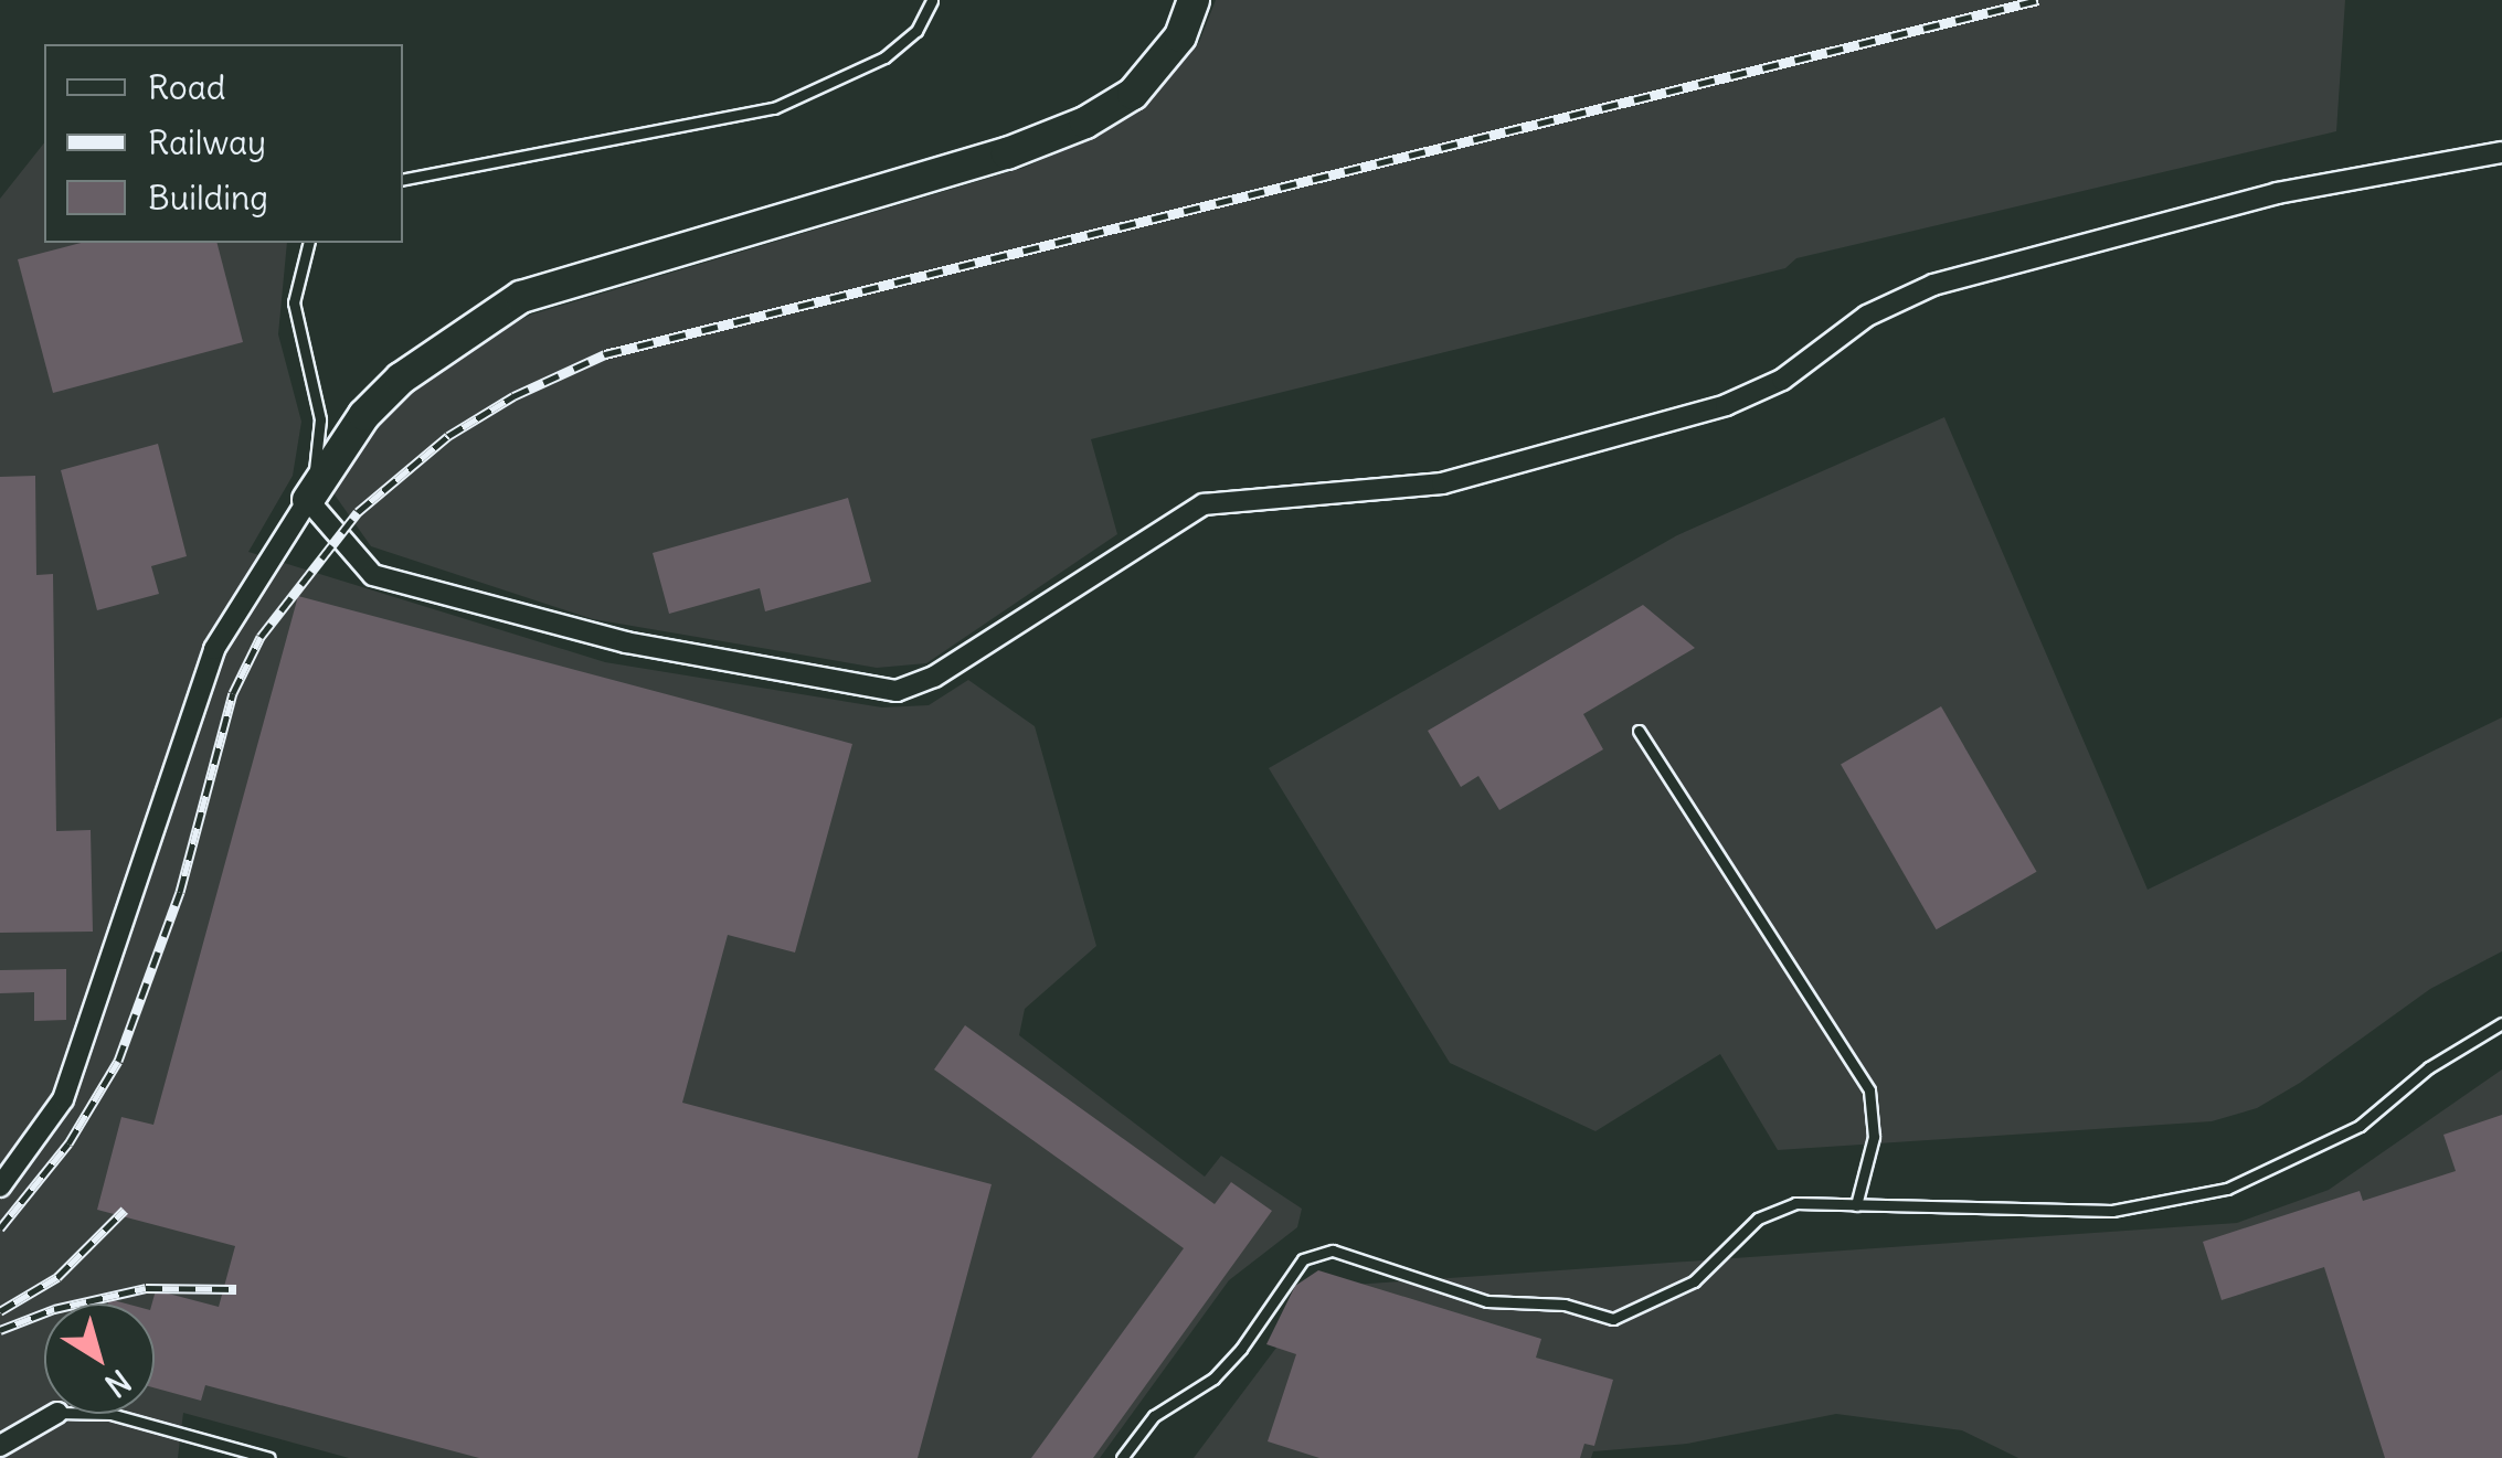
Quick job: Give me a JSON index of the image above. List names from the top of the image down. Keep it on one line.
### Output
{"legend":["Road","Railway","Building"],"north":"bottom right"}
